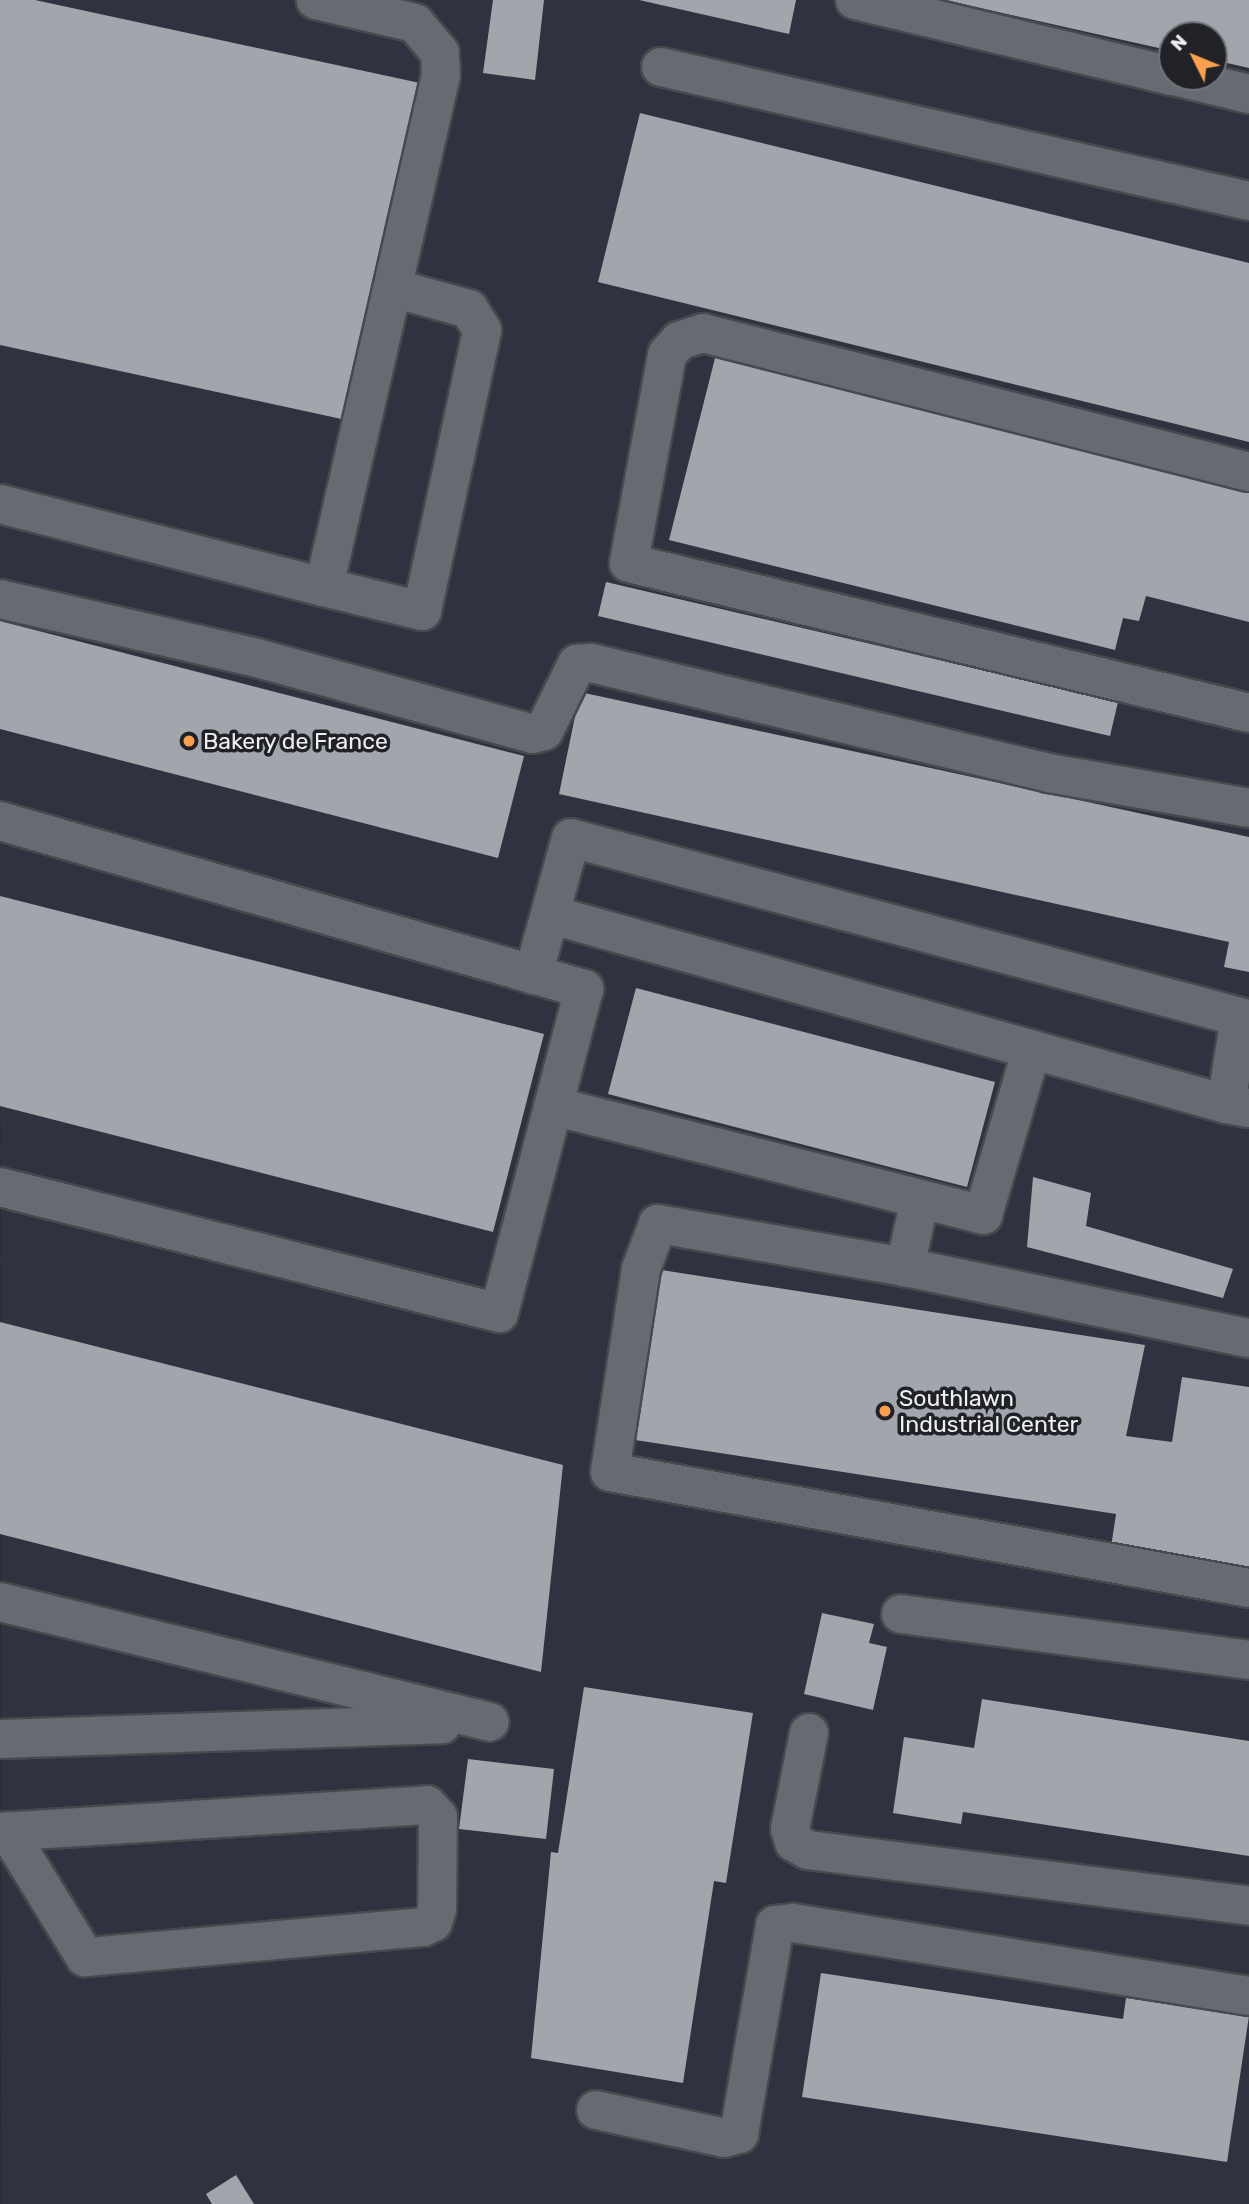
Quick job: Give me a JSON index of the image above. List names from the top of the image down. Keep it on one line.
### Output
{"places":["Bakery de France","Southlawn Industrial Center"],"north":"top left"}
